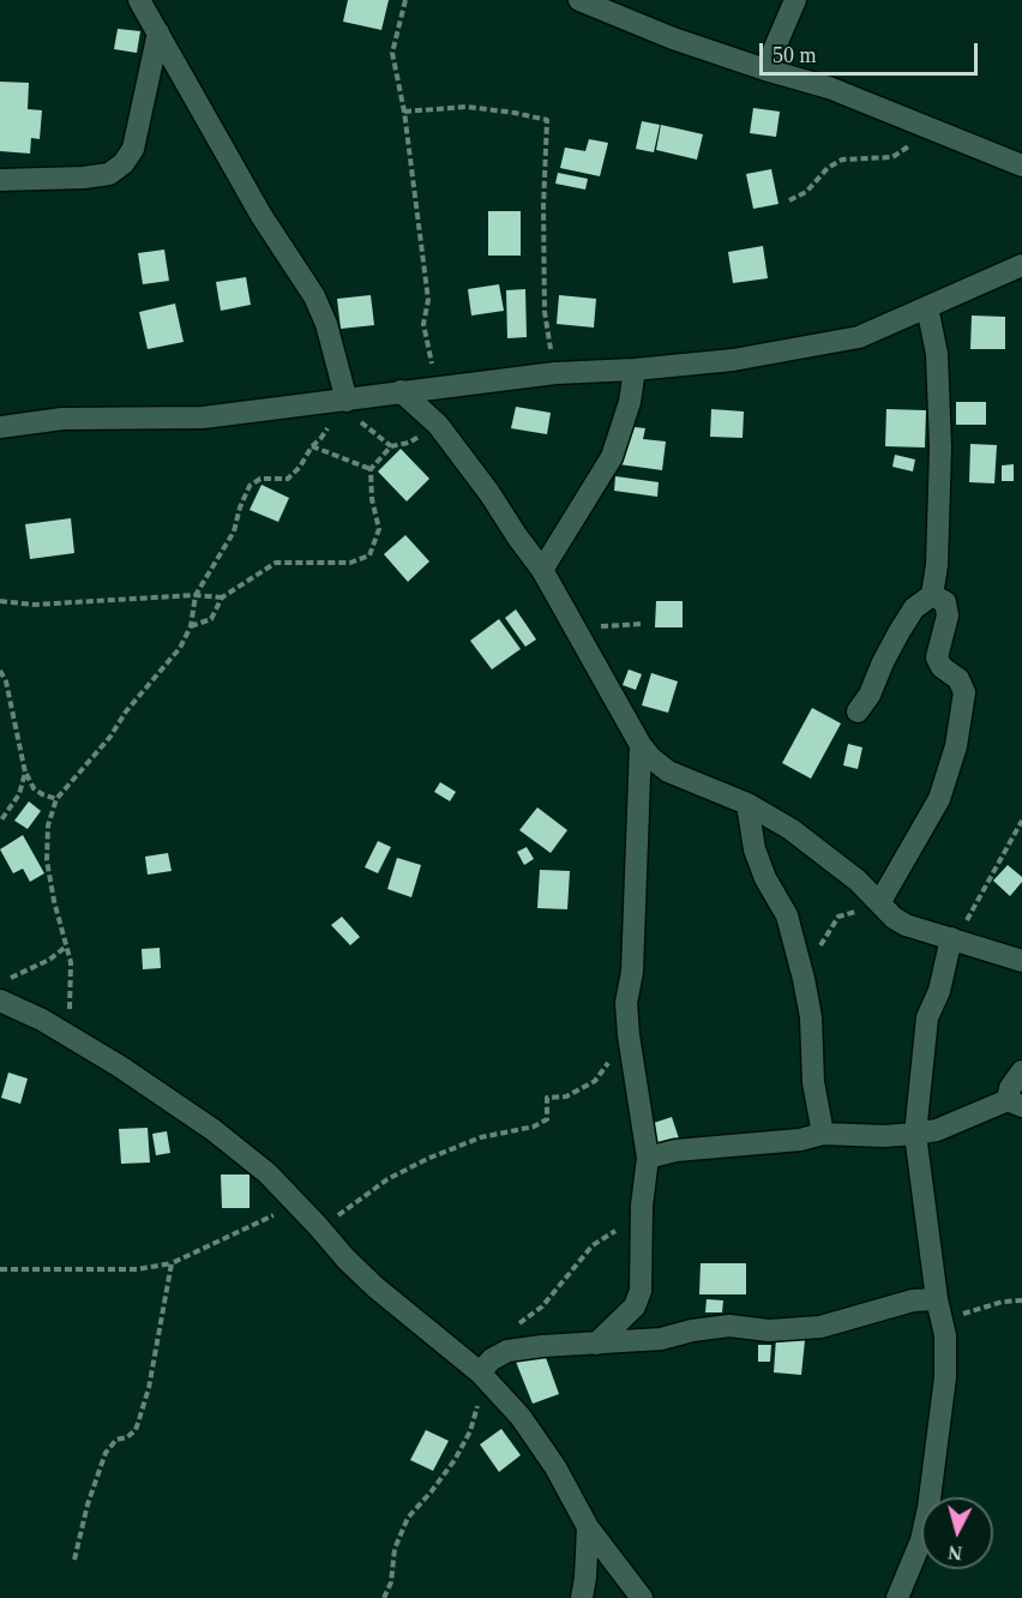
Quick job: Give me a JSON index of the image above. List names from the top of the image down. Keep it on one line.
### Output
{"scale_bar":"50 m","north":"bottom"}
